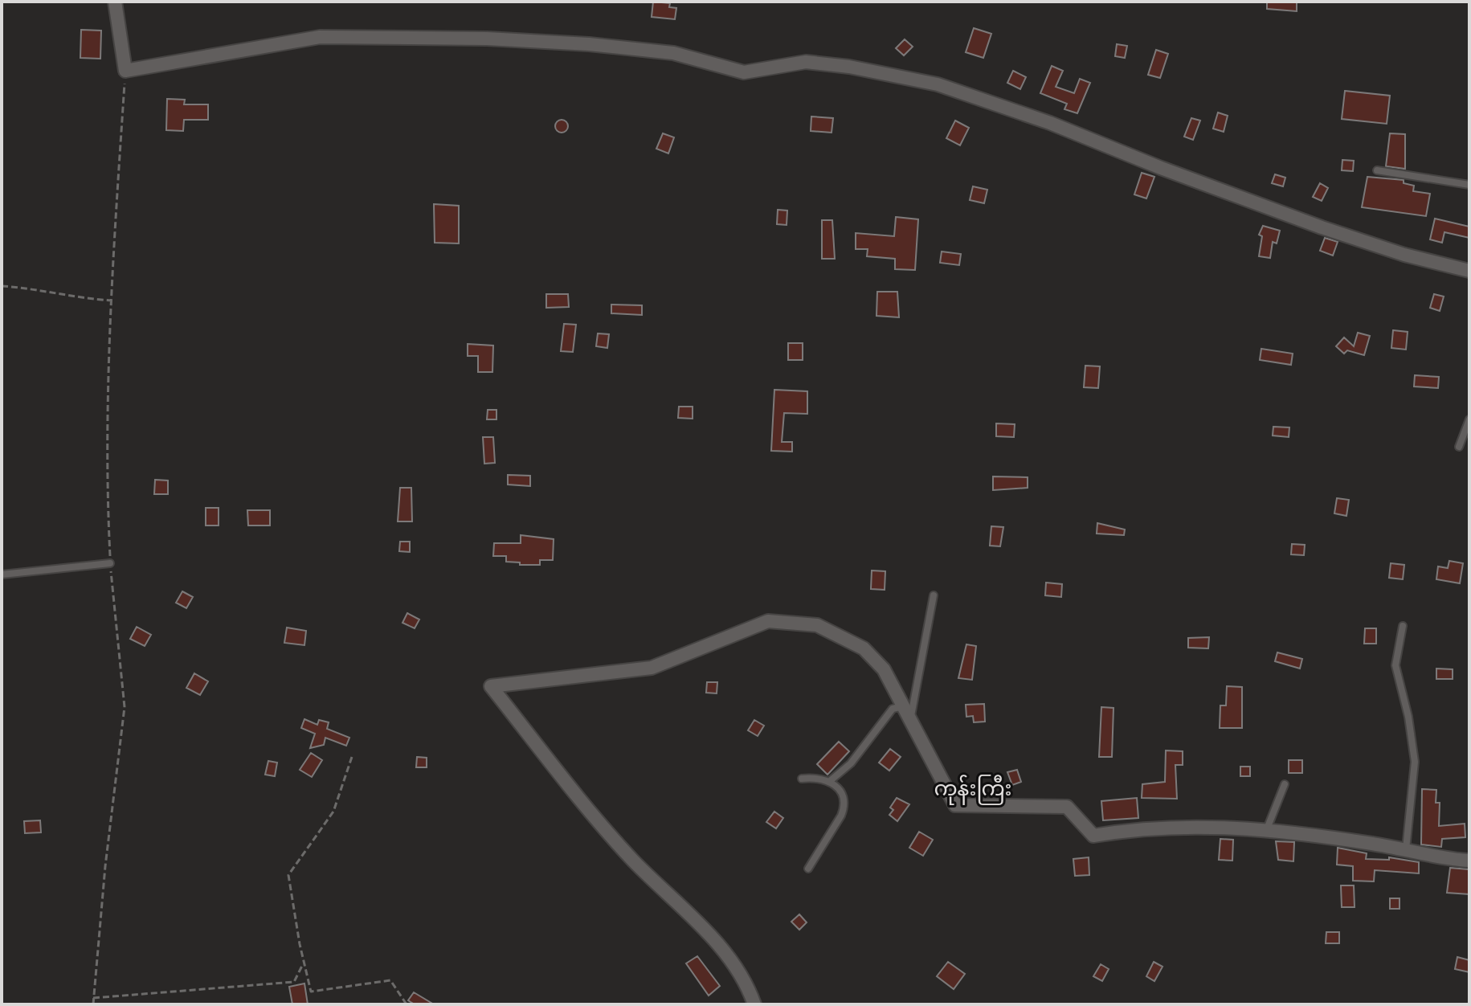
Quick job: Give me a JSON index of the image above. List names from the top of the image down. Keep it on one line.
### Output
{"districts":["ကုန်းကြီး"]}
